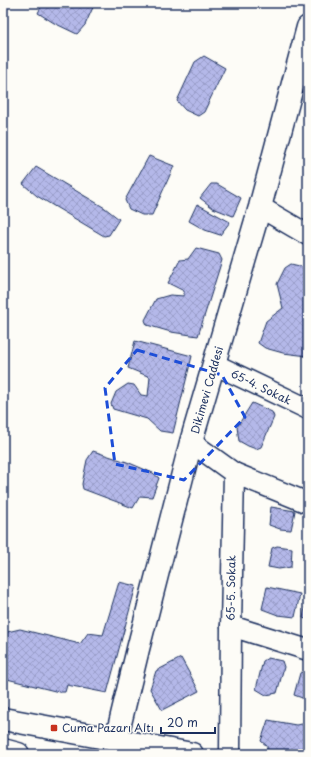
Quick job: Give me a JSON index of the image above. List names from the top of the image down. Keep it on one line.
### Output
{"streets":{"street":["65-4. Sokak","Dikimevi Caddesi","65-5. Sokak"]},"crossings":[["65-4. Sokak","Dikimevi Caddesi"]],"places":{"transit":["Cuma Pazarı Altı"]},"scale_bar":"20 m"}
